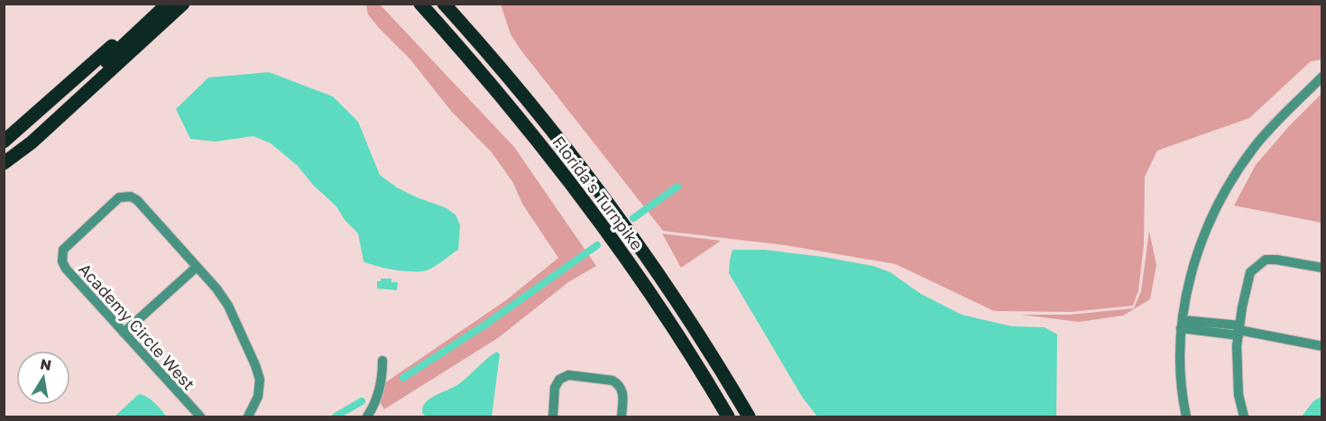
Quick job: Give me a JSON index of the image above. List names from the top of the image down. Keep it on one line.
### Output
{"streets":{"highway":["Florida's Turnpike"],"street":["Academy Circle West"]},"north":"top"}
